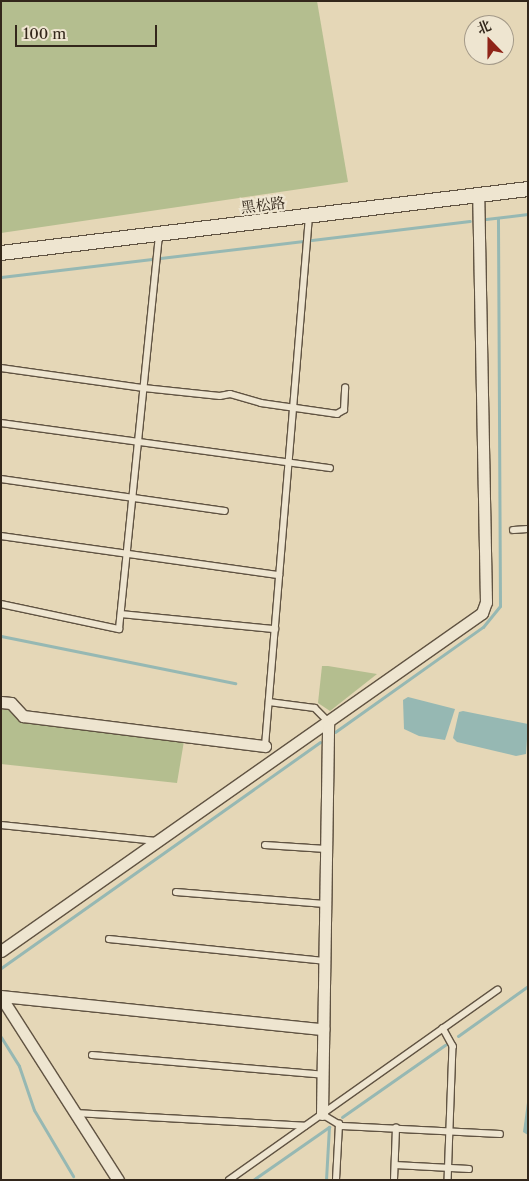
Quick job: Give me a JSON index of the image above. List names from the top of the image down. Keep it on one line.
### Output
{"streets":{"street":["黑松路"]},"scale_bar":"100 m","north":"top"}
